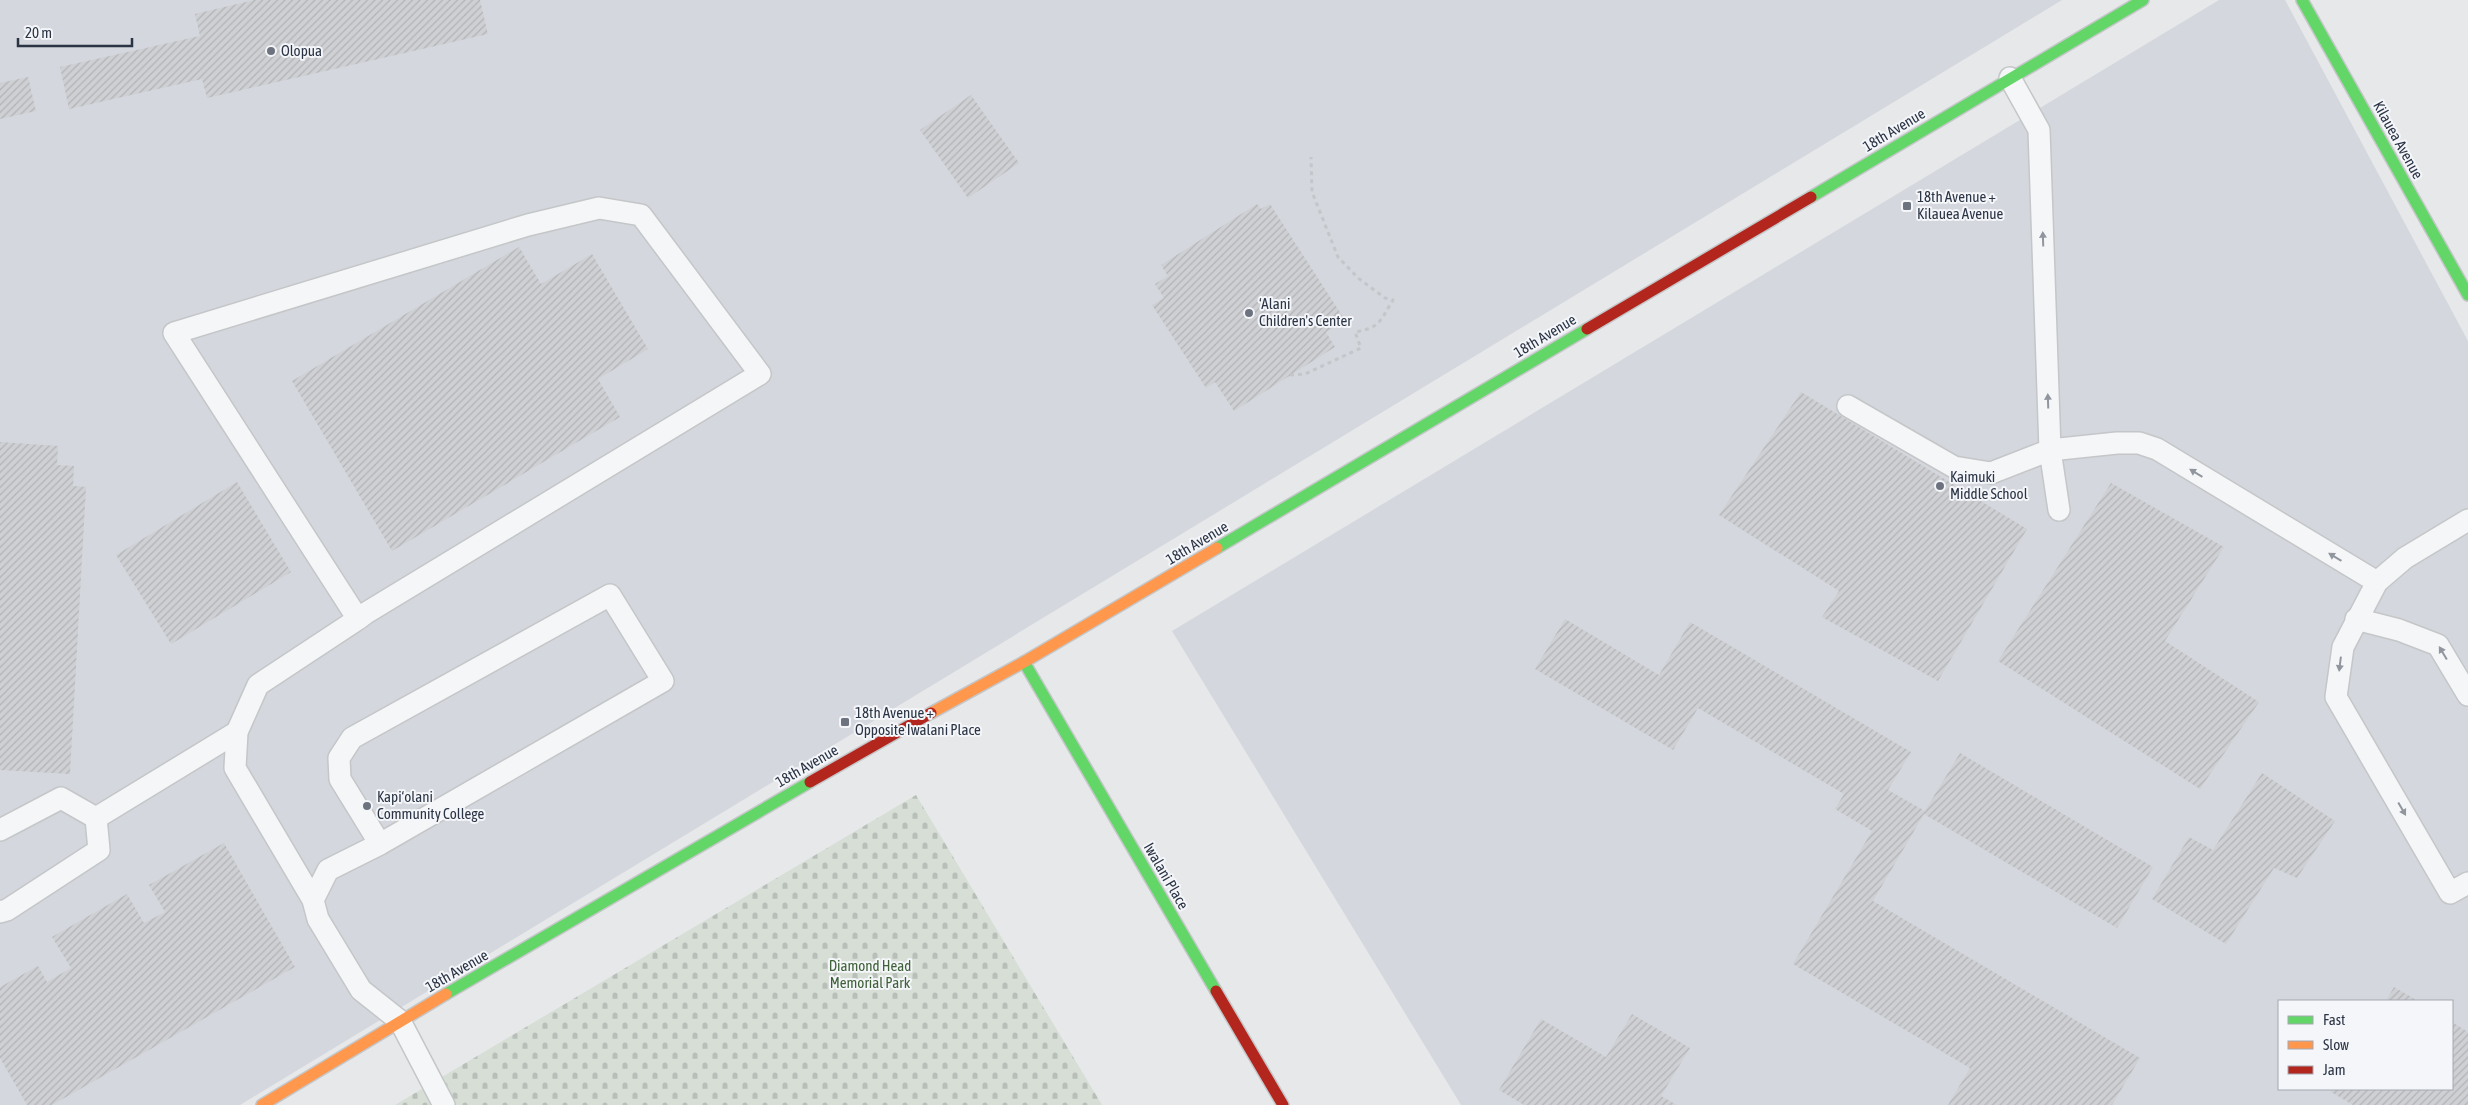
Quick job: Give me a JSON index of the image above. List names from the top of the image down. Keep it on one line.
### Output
{"streets":{"street":["18th Avenue","Kilauea Avenue","Iwalani Place"]},"crossings":[["18th Avenue","Iwalani Place"]],"parks":["Diamond Head Memorial Park"],"places":{"other":["Olopua","‘Alani Children's Center","Kaimuki Middle School","Kapi‘olani Community College"],"transit":["18th Avenue + Kilauea Avenue","18th Avenue + Opposite Iwalani Place"]},"legend":["Fast","Slow","Jam"],"scale_bar":"20 m"}
